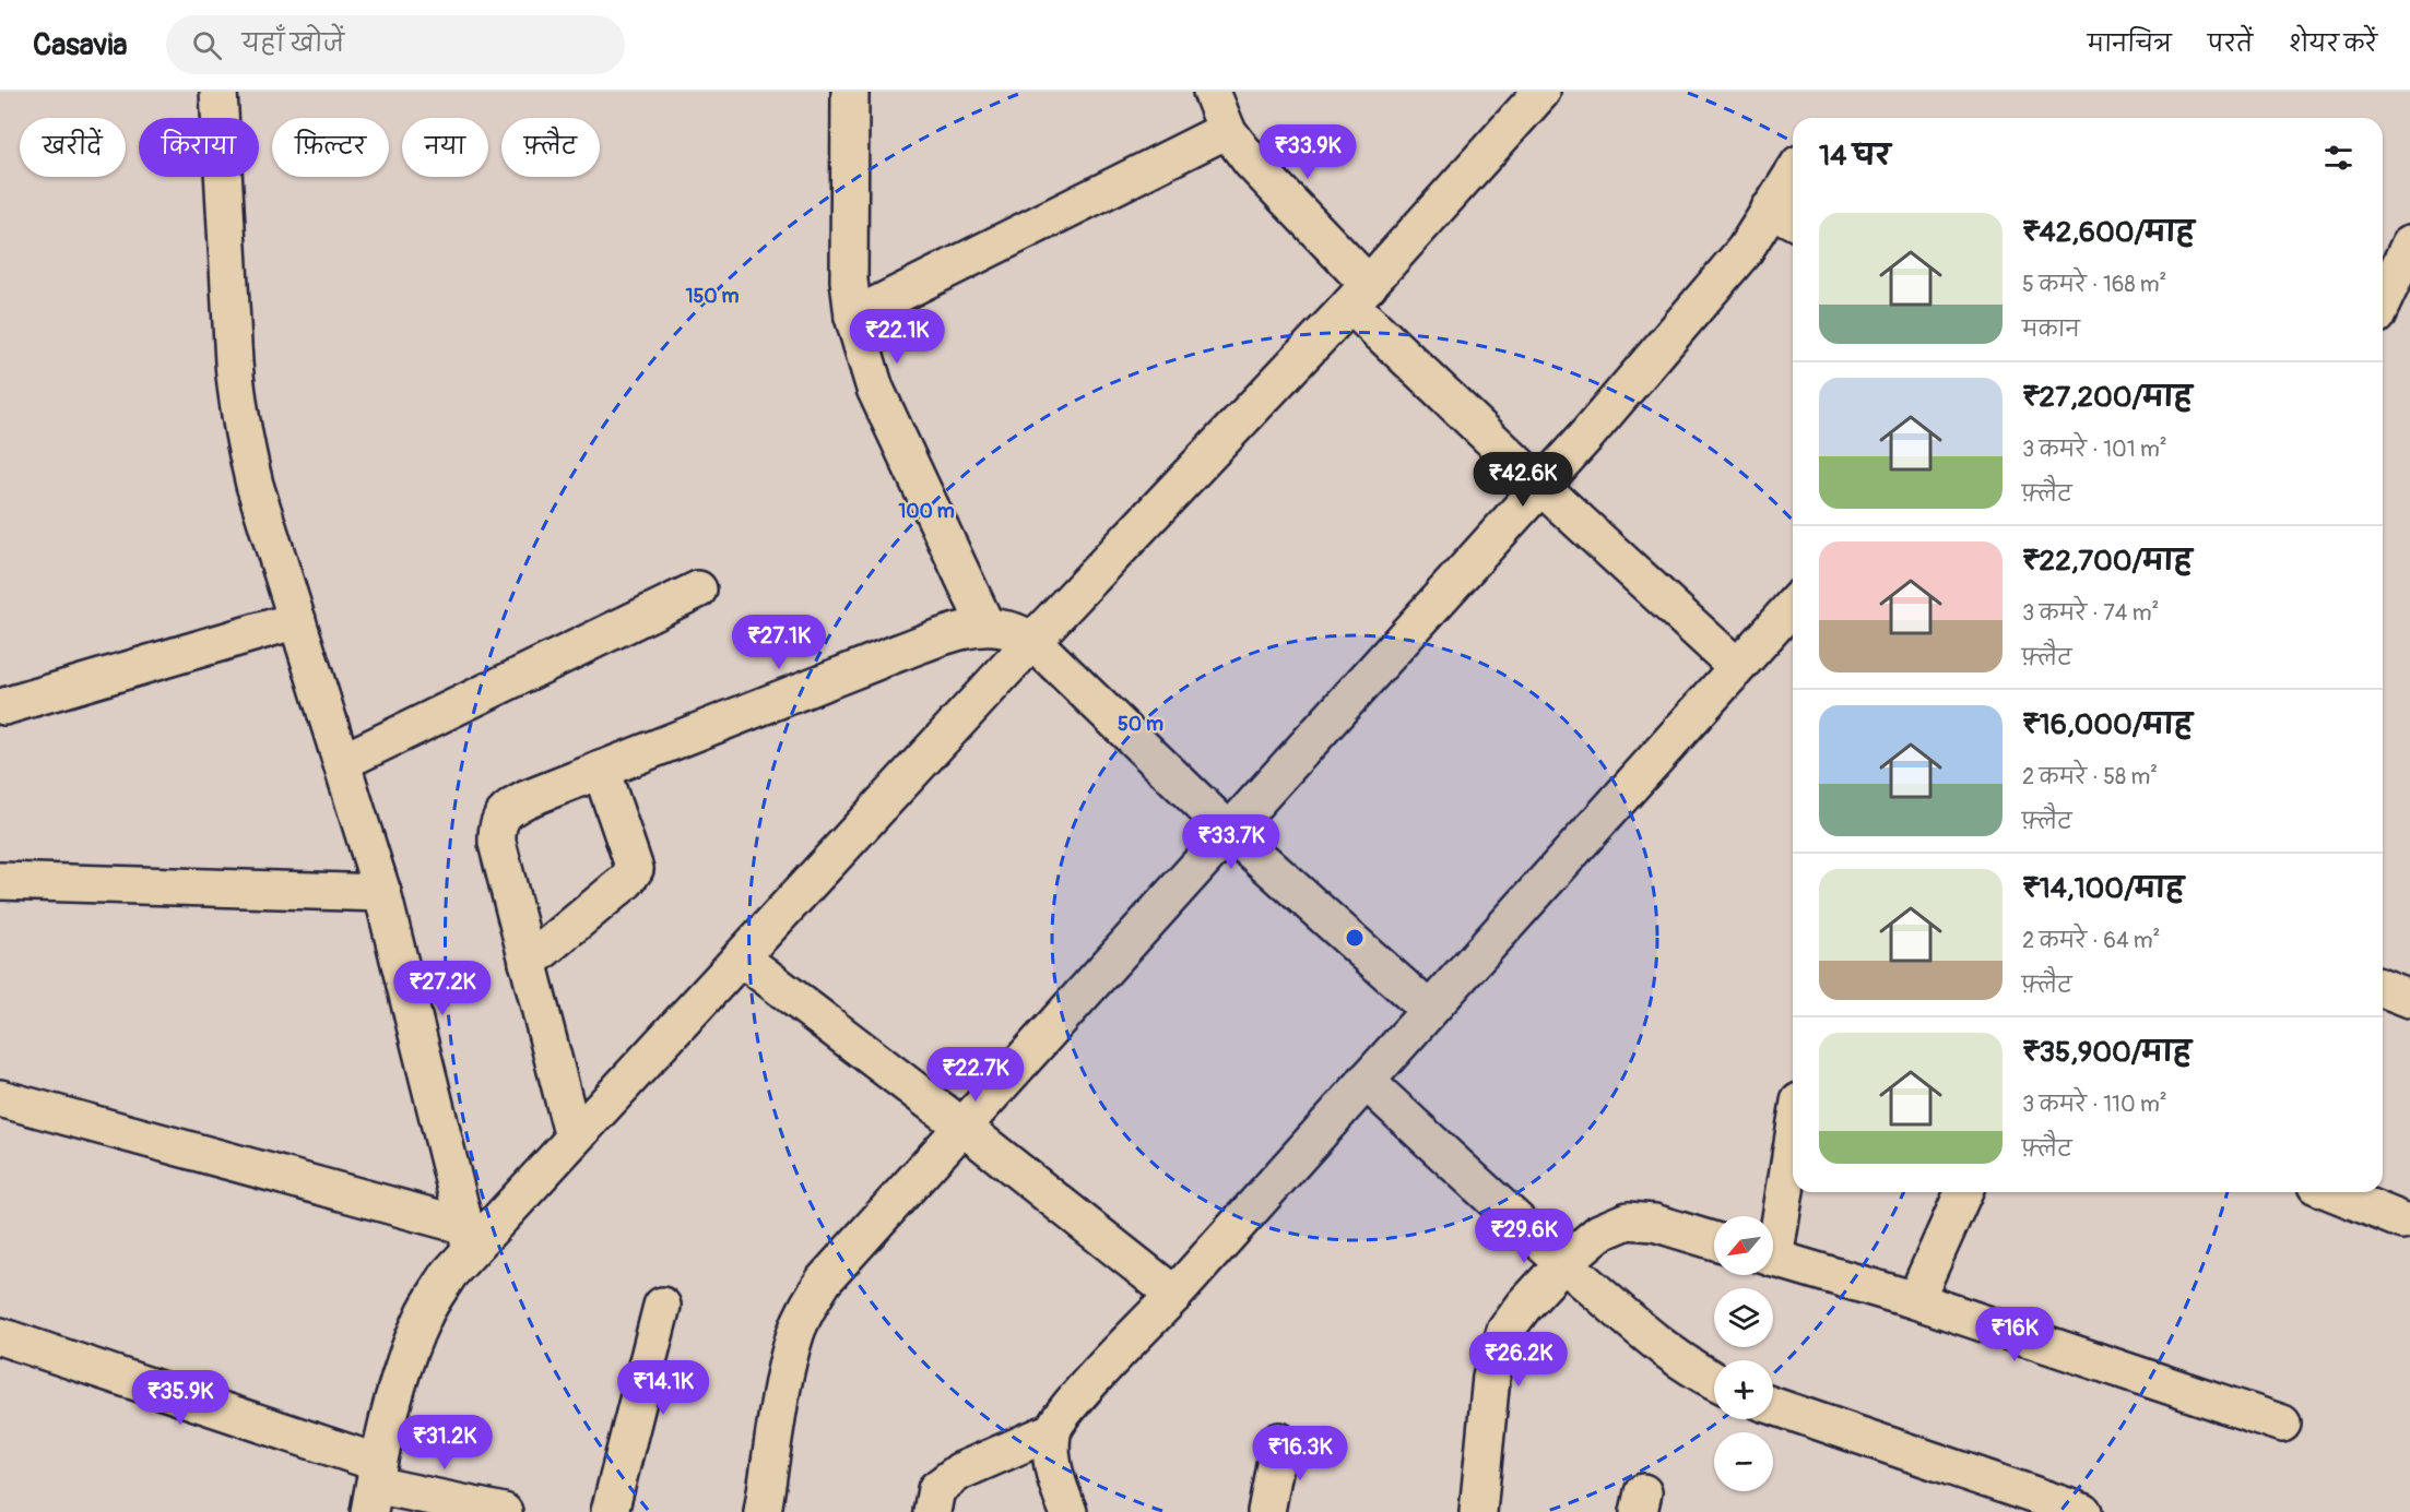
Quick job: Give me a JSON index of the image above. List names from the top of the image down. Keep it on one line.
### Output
{"north":"bottom left","page":{"header":"Casavia","search":"यहाँ खोजें","nav":["मानचित्र","परतें","शेयर करें"],"chip":["खरीदें","किराया","फ़िल्टर","नया","फ़्लैट"],"heading":"14 घर","price":["₹33.9K","₹22.1K","₹42.6K","₹27.1K","₹33.7K","₹27.2K","₹22.7K","₹29.6K","₹16K","₹26.2K","₹14.1K","₹35.9K","₹31.2K","₹16.3K"],"list":[{"name":"₹42,600/माह","note":"5 कमरे · 168 m² · मकान"},{"name":"₹27,200/माह","note":"3 कमरे · 101 m² · फ़्लैट"},{"name":"₹22,700/माह","note":"3 कमरे · 74 m² · फ़्लैट"},{"name":"₹16,000/माह","note":"2 कमरे · 58 m² · फ़्लैट"},{"name":"₹14,100/माह","note":"2 कमरे · 64 m² · फ़्लैट"},{"name":"₹35,900/माह","note":"3 कमरे · 110 m² · फ़्लैट"}],"map_buttons":["+","−"]},"rings":["150 m","100 m","50 m"]}
